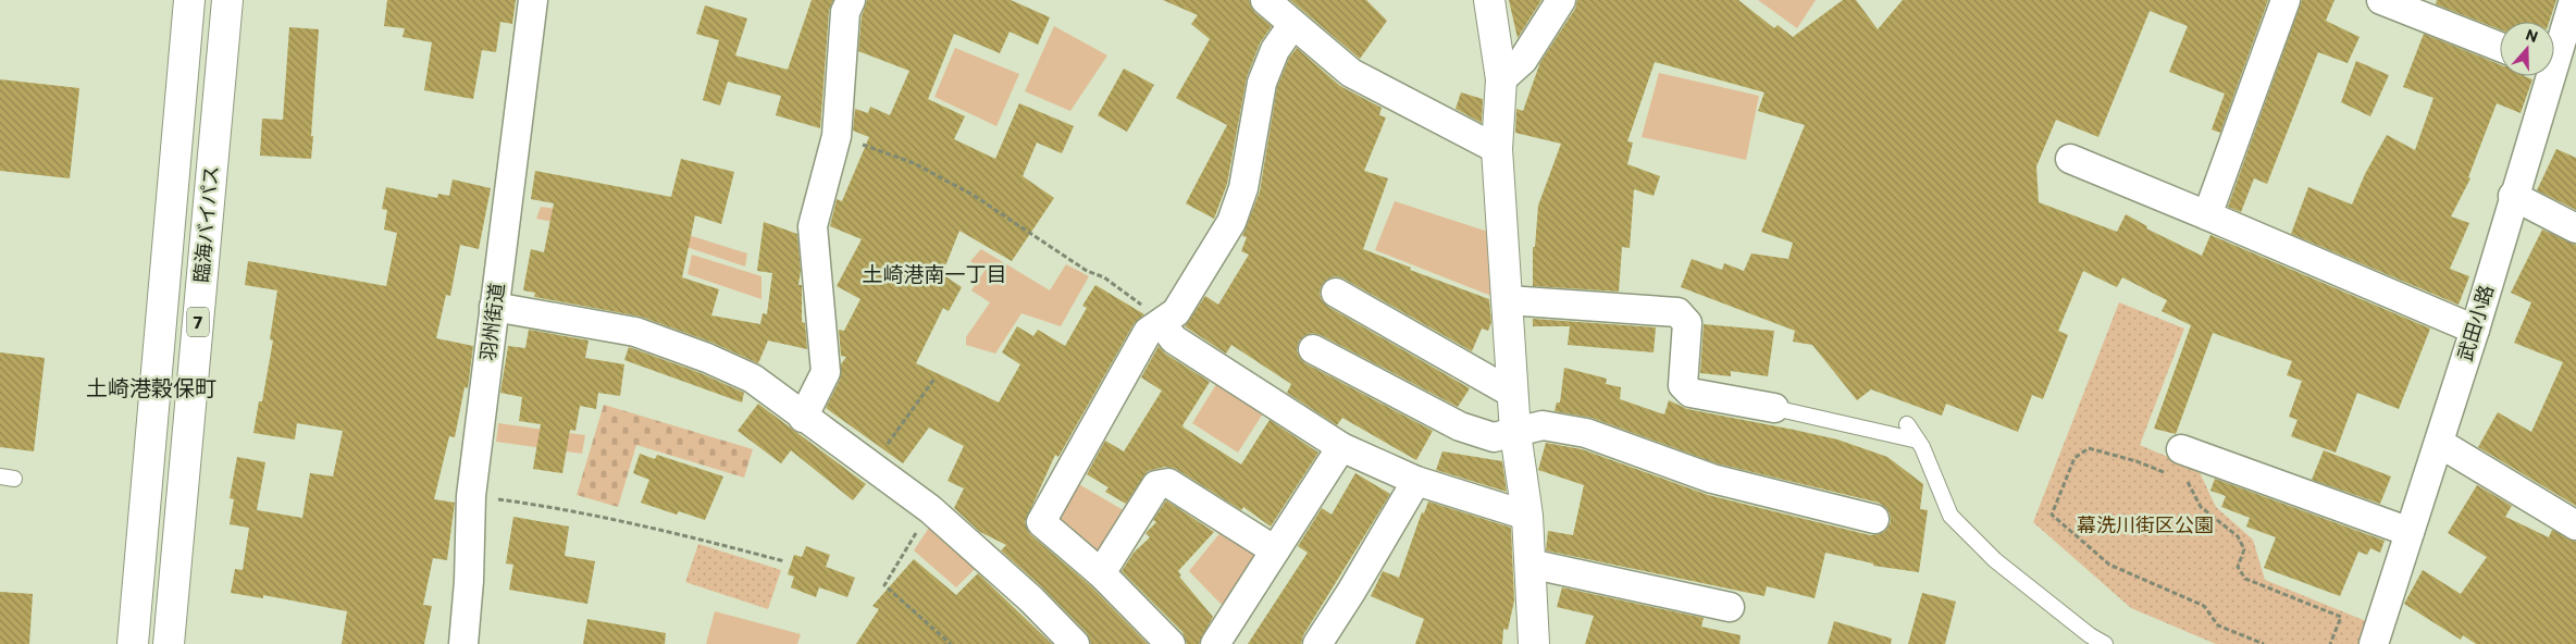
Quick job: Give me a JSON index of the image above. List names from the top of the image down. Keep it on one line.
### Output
{"streets":{"main road":["臨海バイパス","7"],"street":["羽州街道","武田小路"]},"districts":["土崎港南一丁目","土崎港穀保町"],"parks":["幕洗川街区公園"],"north":"top"}
